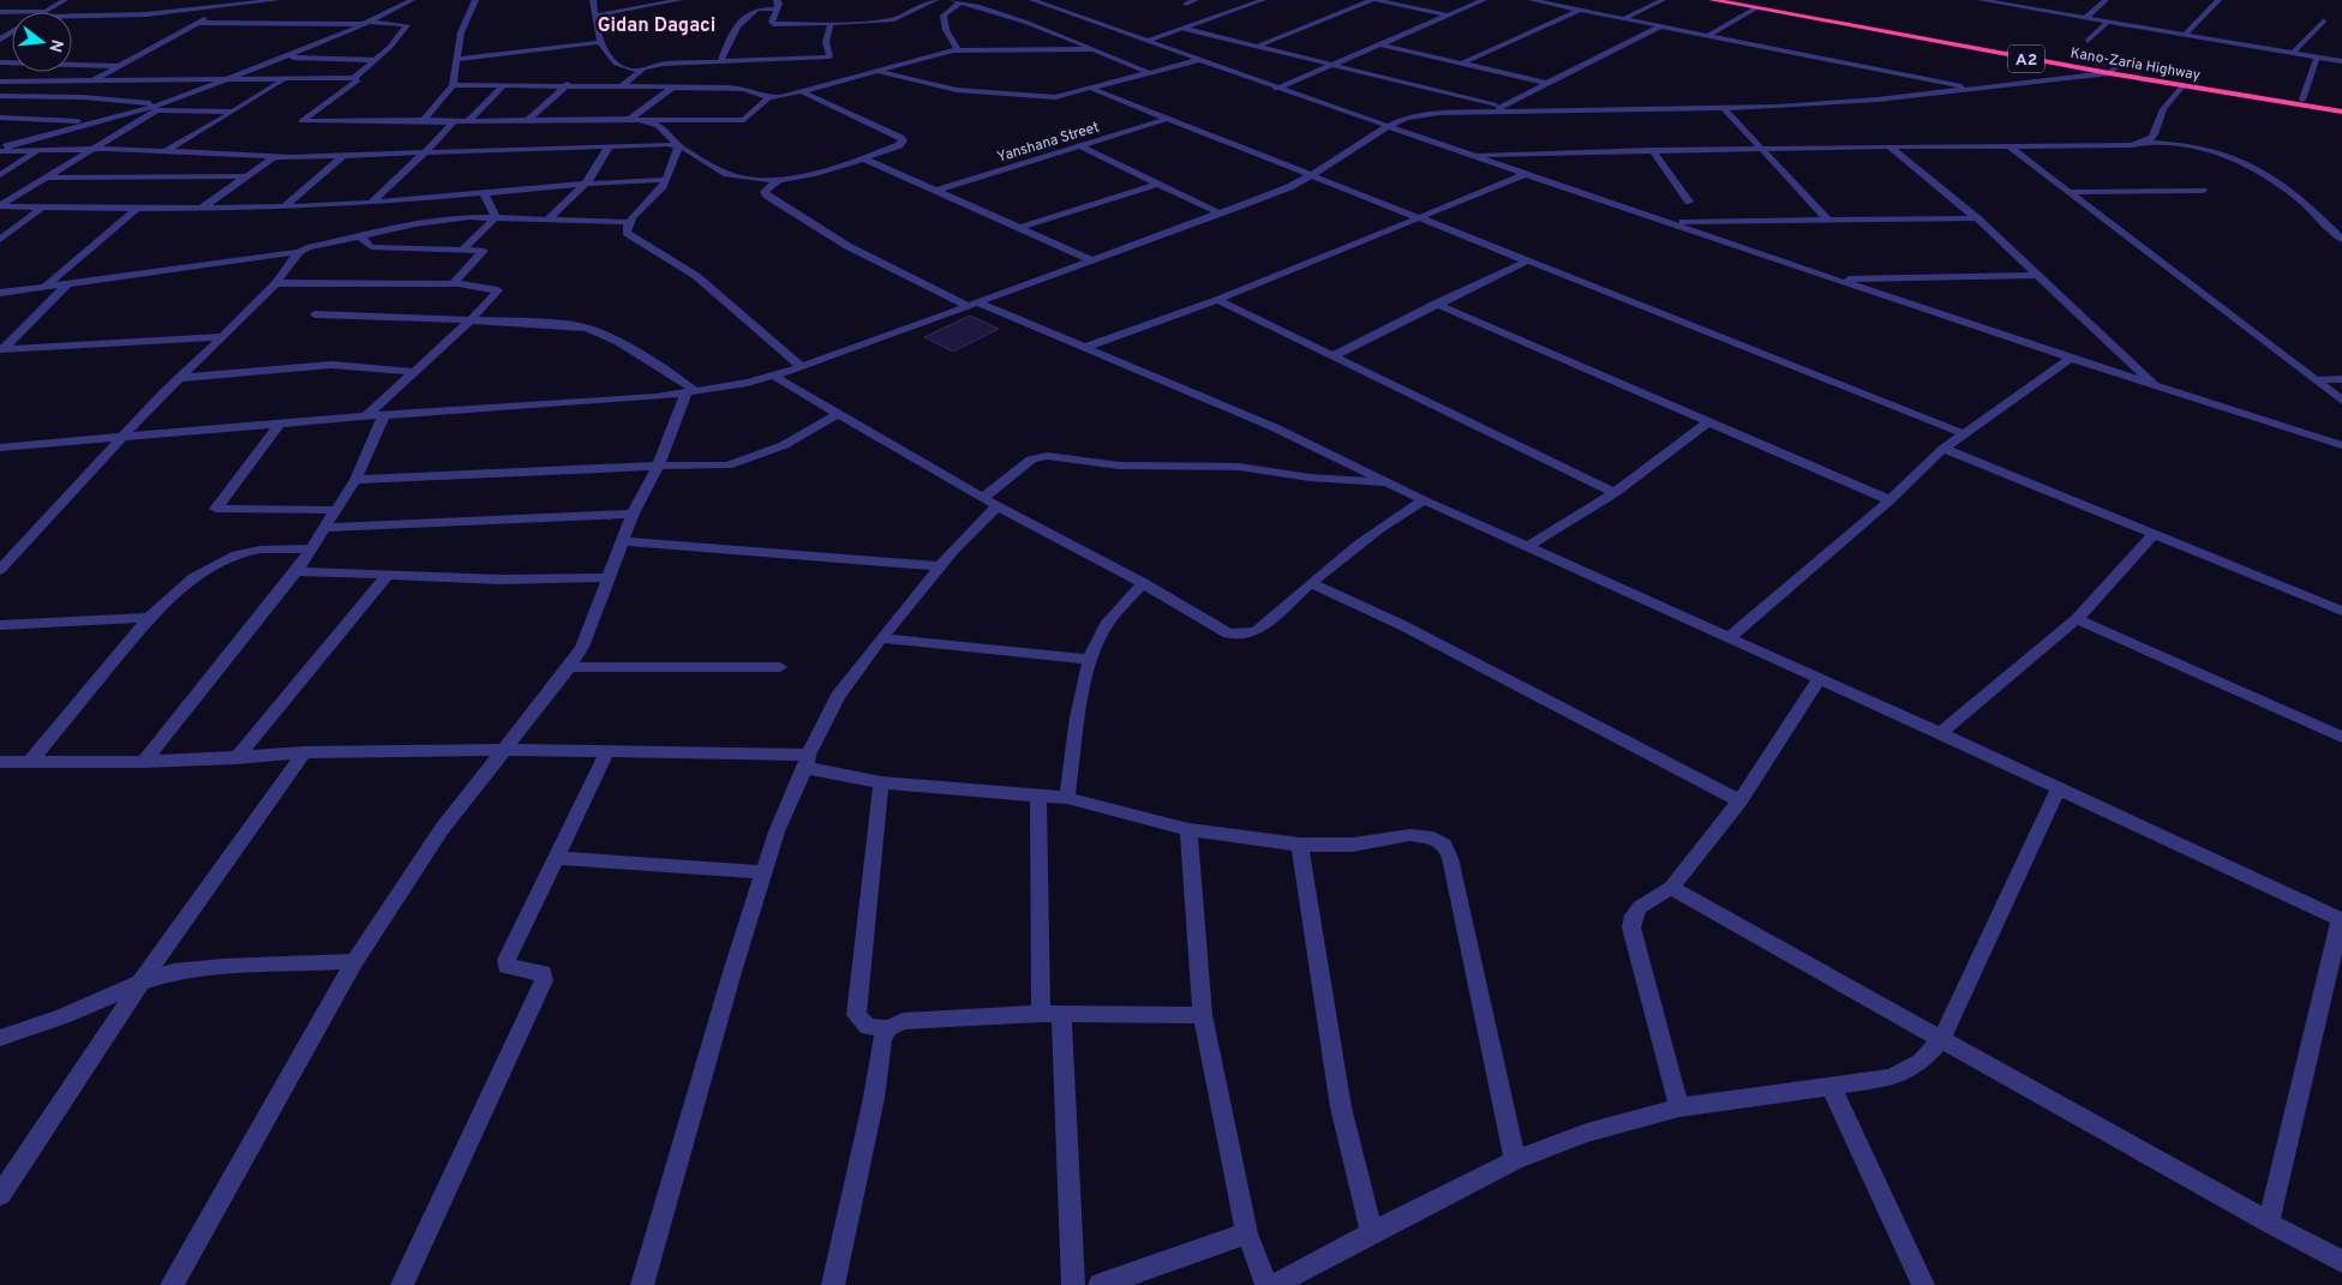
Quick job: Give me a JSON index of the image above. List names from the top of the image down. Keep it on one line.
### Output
{"streets":{"highway":["A2","Kano-Zaria Highway"],"street":["Yanshana Street"]},"districts":["Gidan Dagaci"],"north":"right"}
